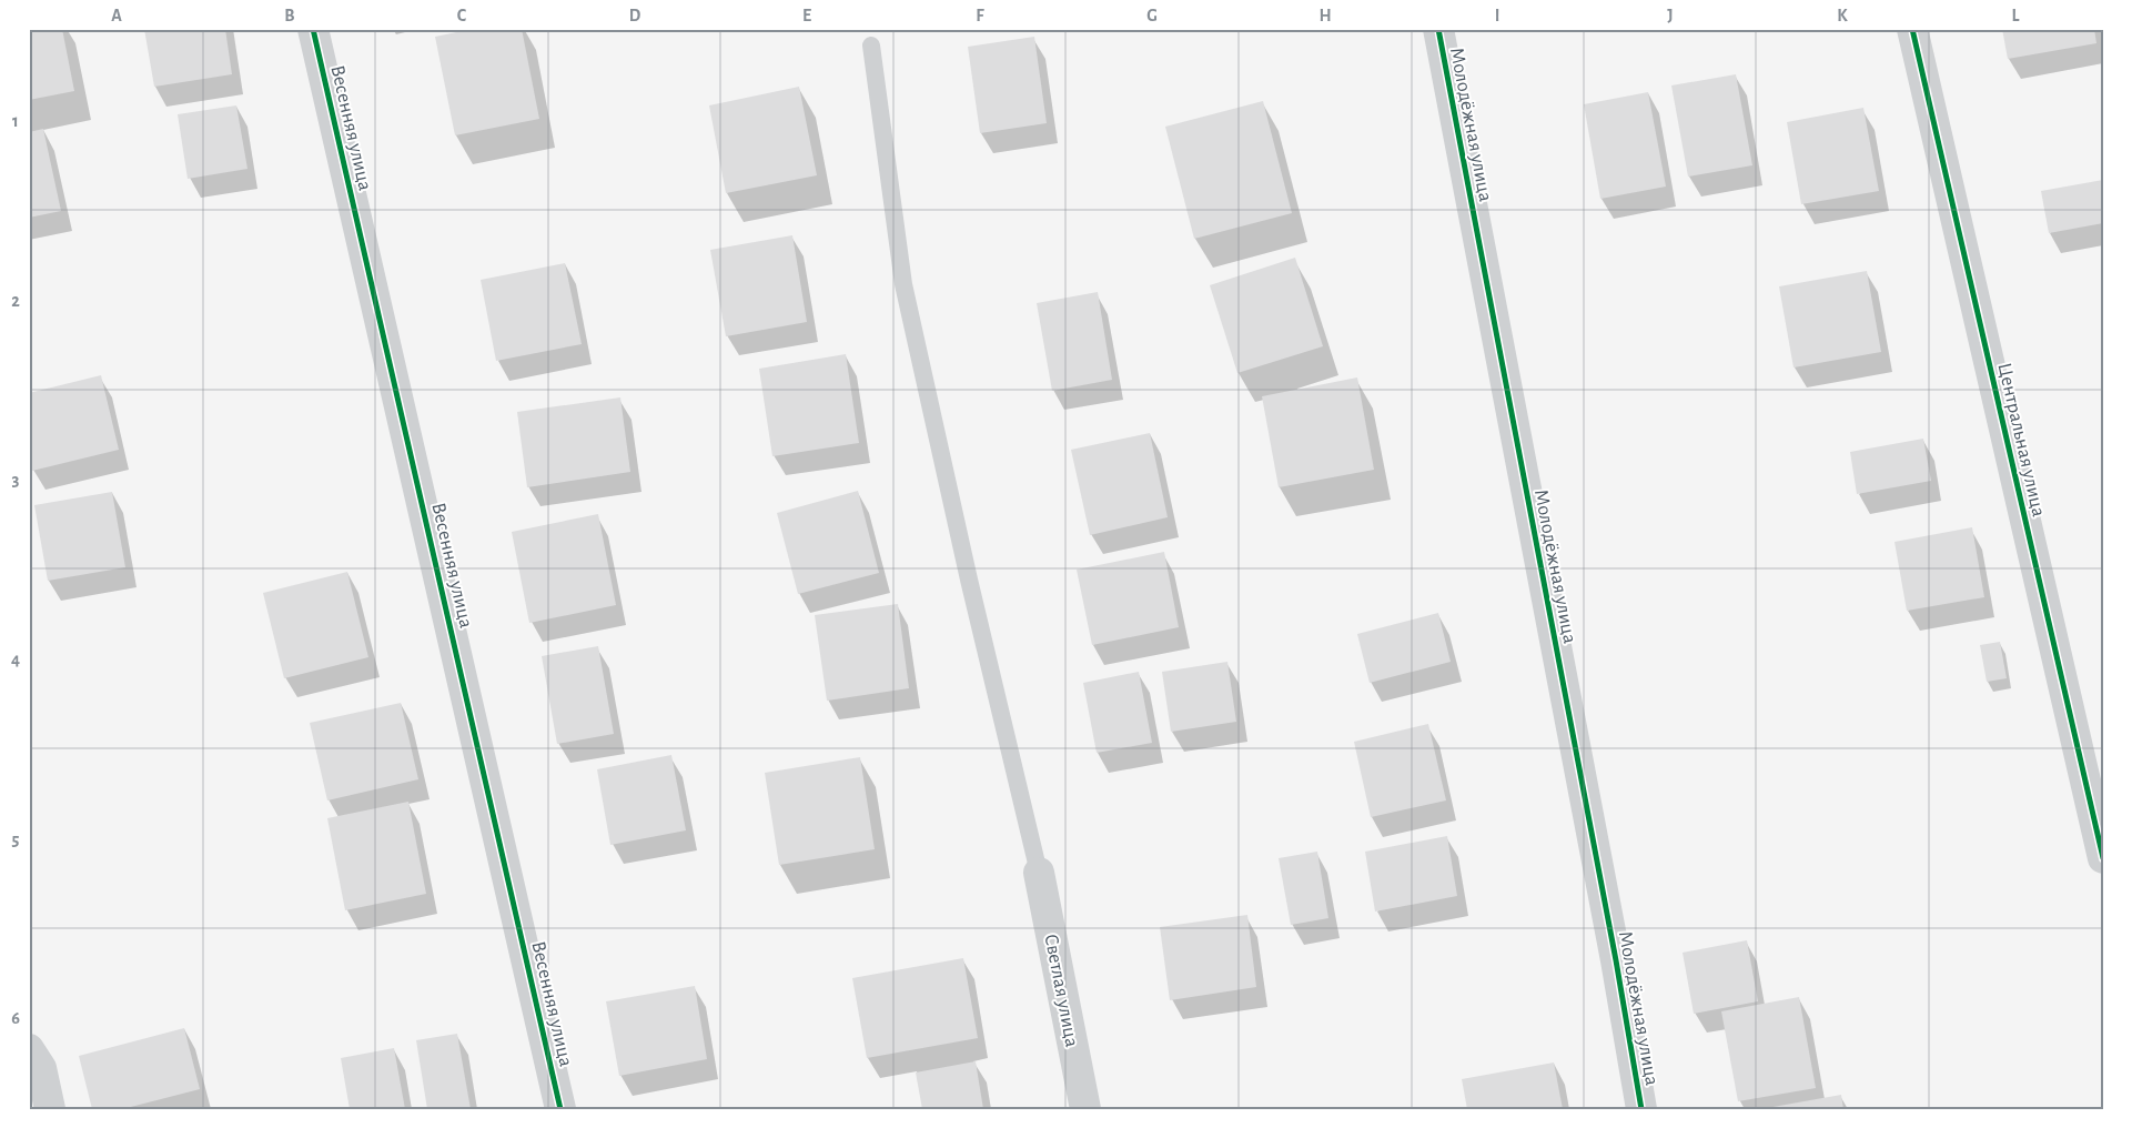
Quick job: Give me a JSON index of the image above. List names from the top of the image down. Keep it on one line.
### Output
{"streets":{"street":["Молодёжная улица","Весенняя улица","Центральная улица","Светлая улица"]},"grid":{"columns":["A","B","C","D","E","F","G","H","I","J","K","L"],"rows":["1","2","3","4","5","6"]}}
